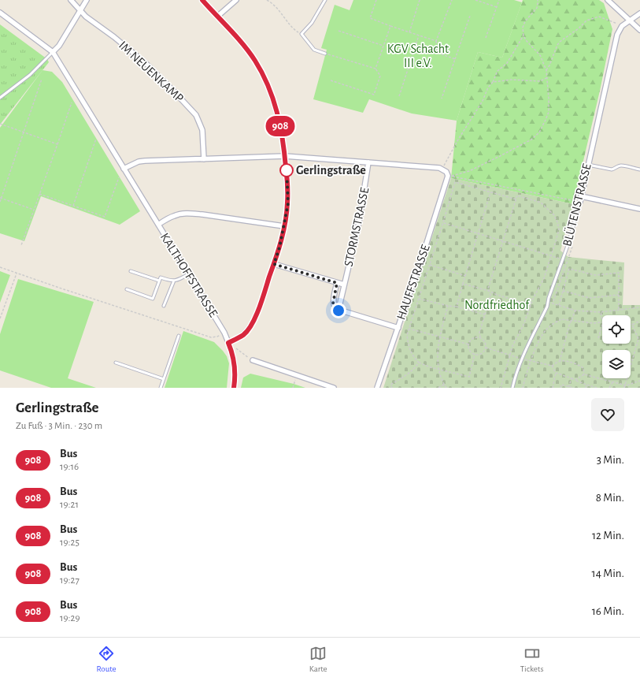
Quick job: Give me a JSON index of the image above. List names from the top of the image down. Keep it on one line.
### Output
{"streets":{"street":["IM NEUENKAMP","BLÜTENSTRASSE","STORMSTRASSE","KALTHOFFSTRASSE","HAUFFSTRASSE"]},"parks":["KGV Schacht III e.V.","Nordfriedhof"],"places":["Gerlingstraße"],"lines":["bus line 908"],"page":{"on_map":"908","heading":["Gerlingstraße","Zu Fuß · 3 Min. · 230 m"],"list":[{"mark":"908","name":"Bus","note":"19:16","value":"3 Min."},{"mark":"908","name":"Bus","note":"19:21","value":"8 Min."},{"mark":"908","name":"Bus","note":"19:25","value":"12 Min."},{"mark":"908","name":"Bus","note":"19:27","value":"14 Min."},{"mark":"908","name":"Bus","note":"19:29","value":"16 Min."}],"tabs":["Route","Karte","Tickets"]}}
